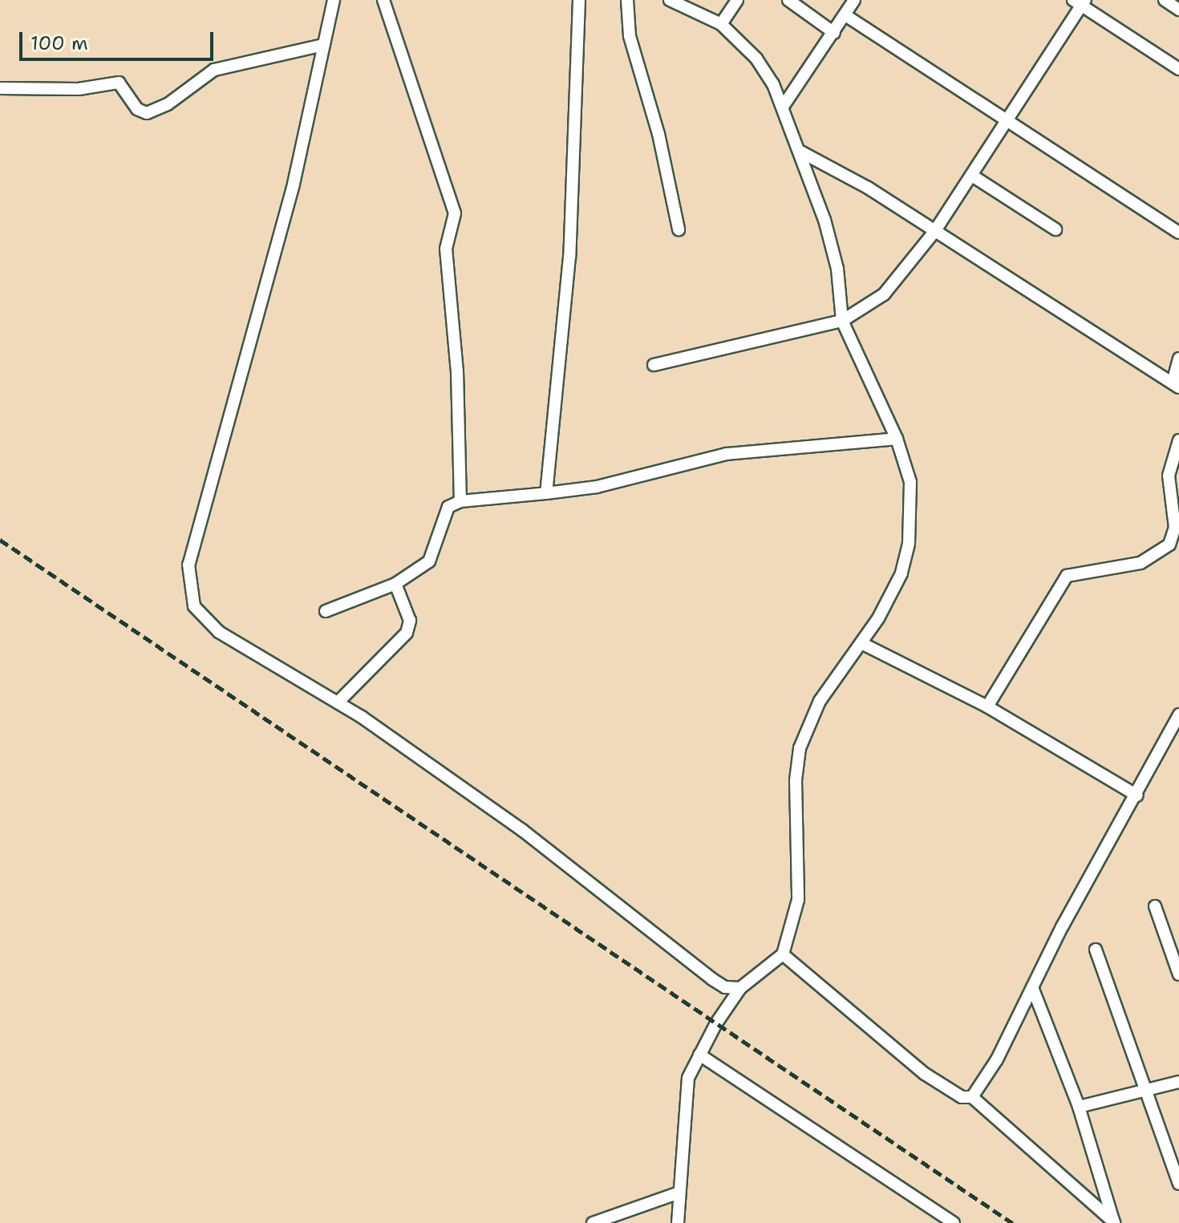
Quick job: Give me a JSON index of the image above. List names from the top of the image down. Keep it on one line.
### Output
{"scale_bar":"100 m"}
